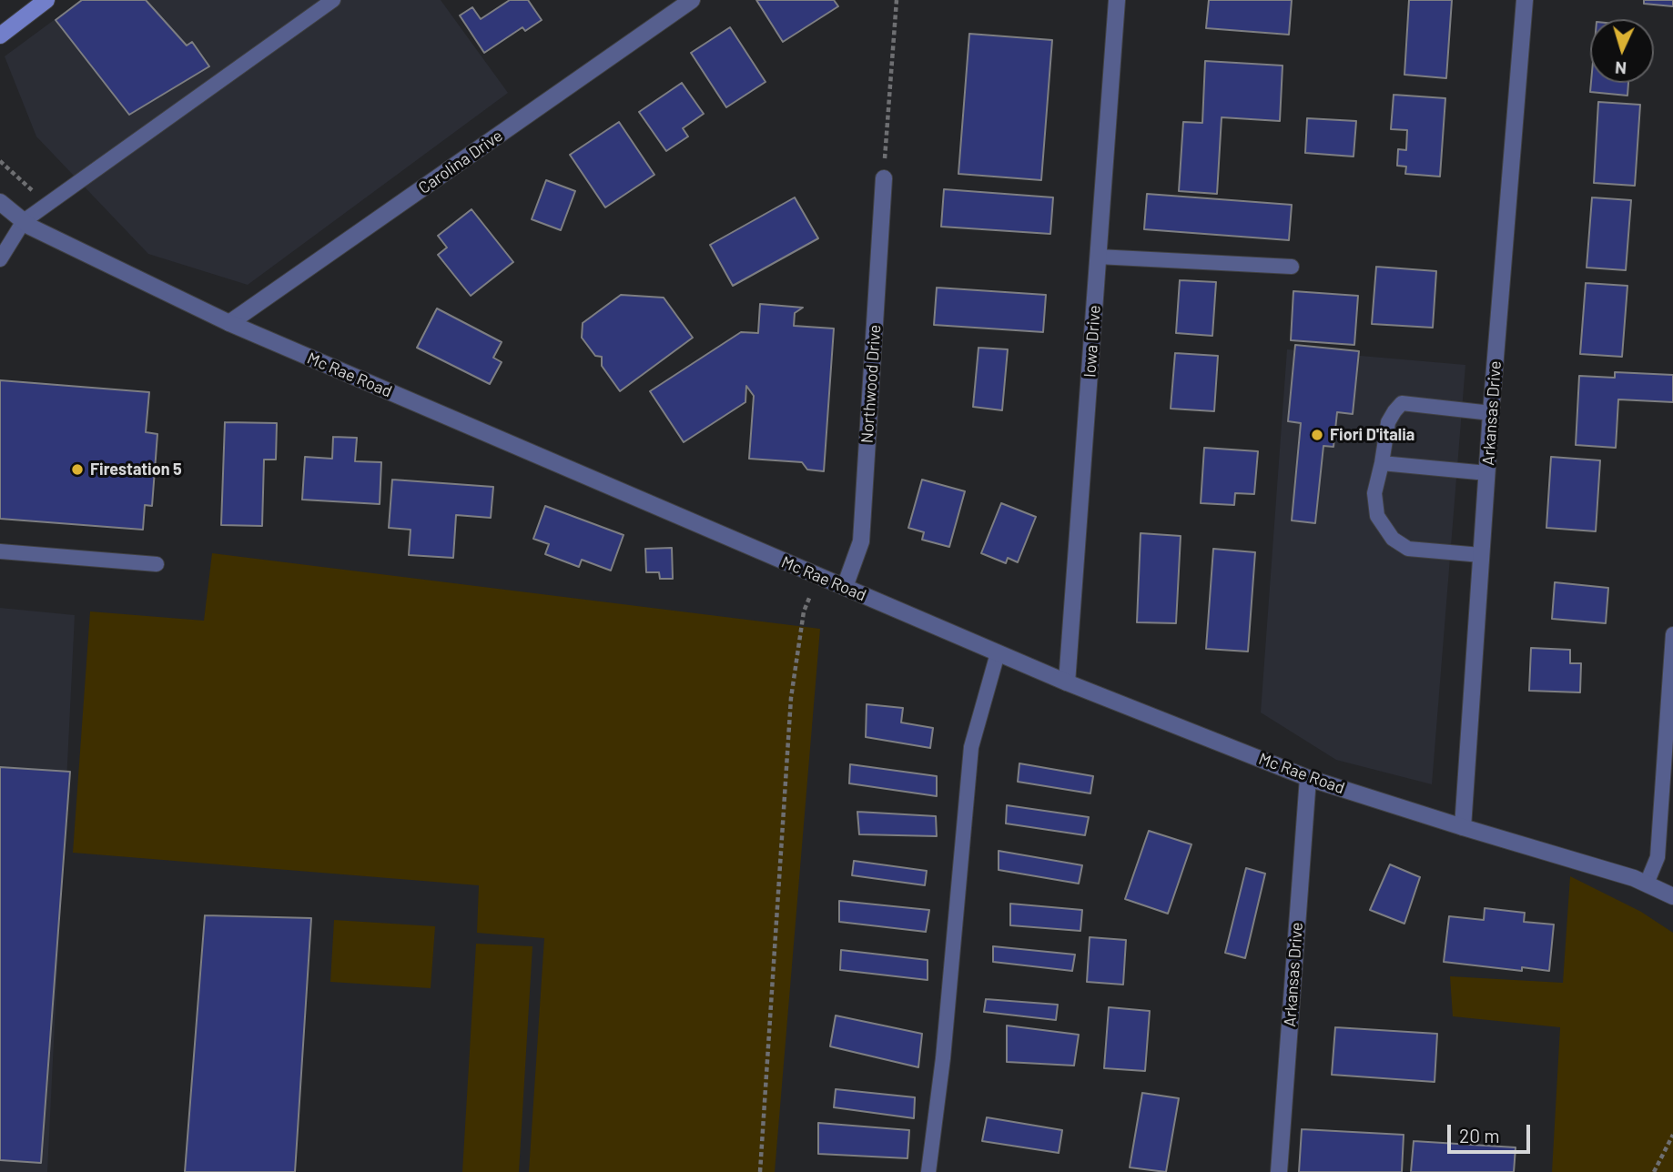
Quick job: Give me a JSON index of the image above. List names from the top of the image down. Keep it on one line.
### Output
{"streets":{"street":["Carolina Drive","Iowa Drive","Mc Rae Road","Northwood Drive","Arkansas Drive"]},"crossings":[["Carolina Drive","Mc Rae Road"],["Iowa Drive","Mc Rae Road"],["Mc Rae Road","Northwood Drive"],["Mc Rae Road","Arkansas Drive"]],"places":["Fiori D'italia","Firestation 5"],"scale_bar":"20 m","north":"bottom"}
